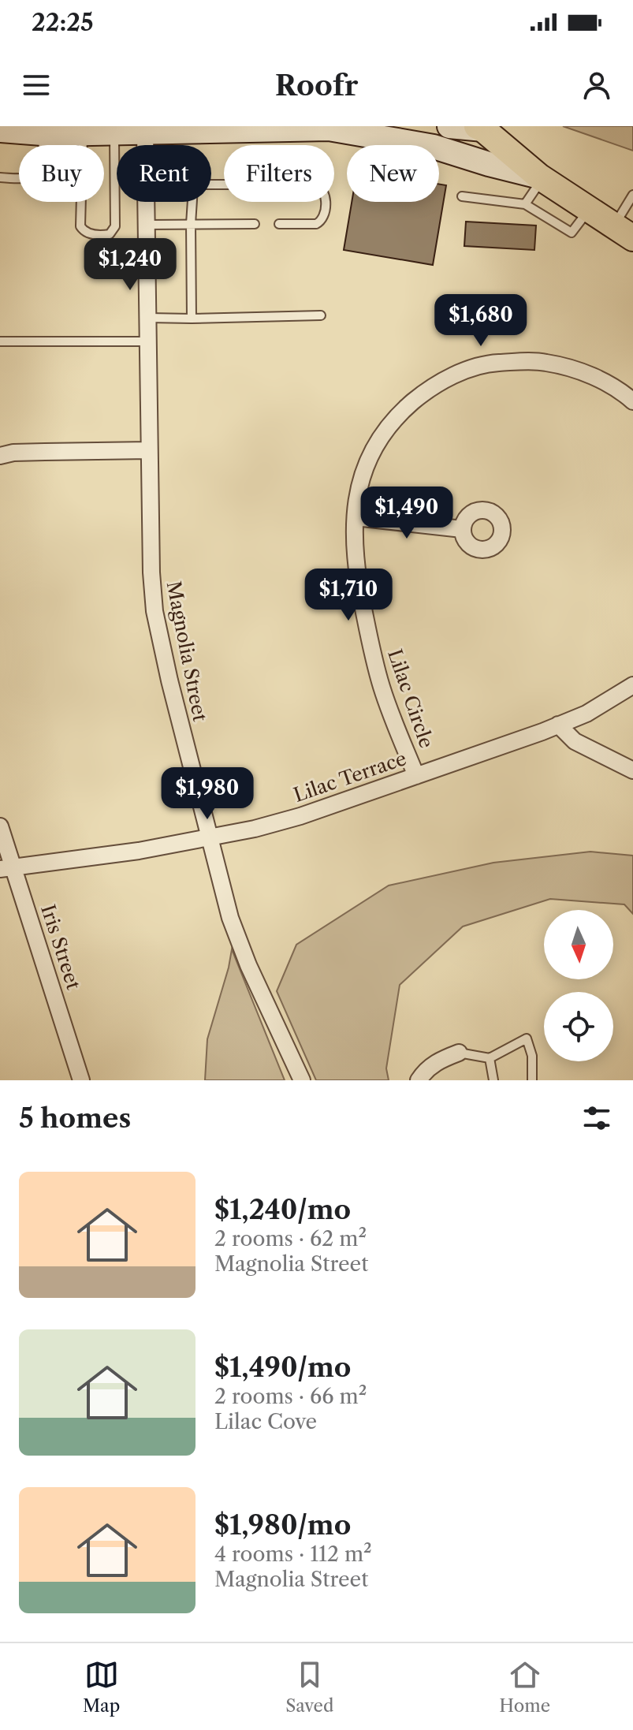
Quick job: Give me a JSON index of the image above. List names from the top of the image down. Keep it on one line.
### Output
{"streets":{"street":["Magnolia Street","Lilac Circle","Lilac Terrace","Iris Street"]},"crossings":[["Magnolia Street","Lilac Terrace"],["Lilac Circle","Lilac Terrace"],["Lilac Terrace","Iris Street"]],"north":"bottom","page":{"status":"22:25","header":"Roofr","chip":["Buy","Rent","Filters","New"],"price":["$1,240","$1,680","$1,490","$1,710","$1,980"],"heading":"5 homes","list":[{"name":"$1,240/mo","note":"2 rooms · 62 m² · Magnolia Street"},{"name":"$1,490/mo","note":"2 rooms · 66 m² · Lilac Cove"},{"name":"$1,980/mo","note":"4 rooms · 112 m² · Magnolia Street"}],"tabs":["Map","Saved","Home"]}}
